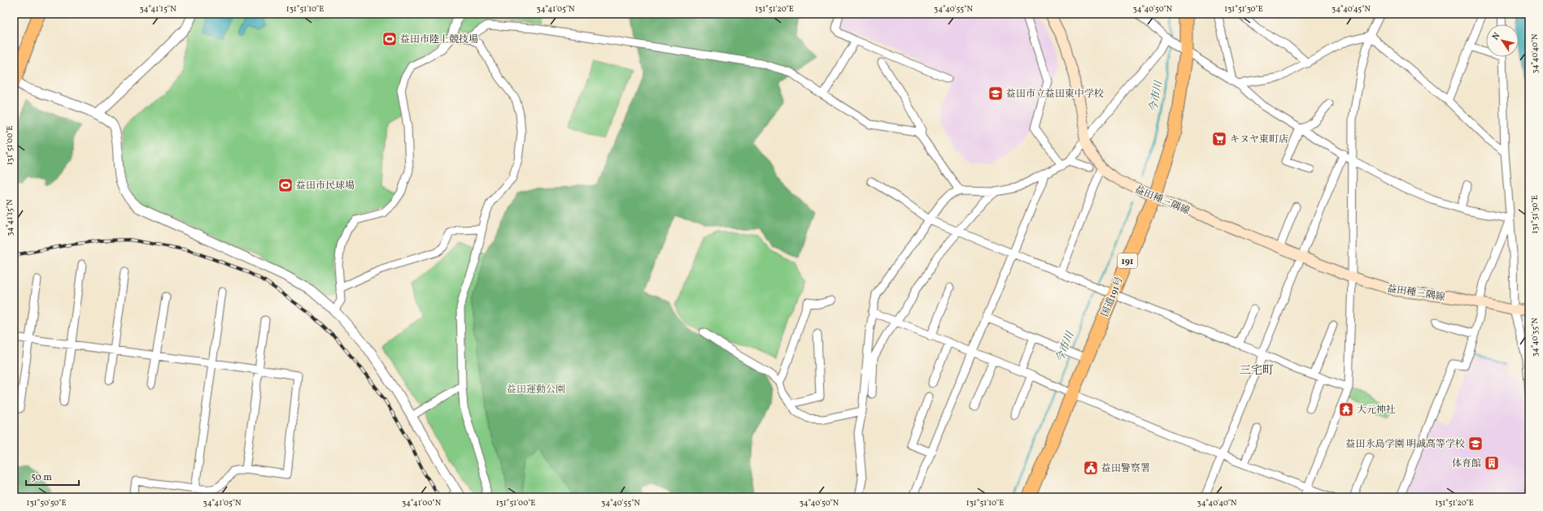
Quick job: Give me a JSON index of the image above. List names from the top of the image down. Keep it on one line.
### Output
{"streets":{"highway":["191","国道191号"],"main road":["益田種三隅線"]},"crossings":[["益田種三隅線","国道191号"]],"districts":["三宅町"],"water":["今市川"],"parks":["益田運動公園"],"places":{"sports":["益田市陸上競技場","益田市民球場"],"school or university":["益田市立益田東中学校","益田永島学園 明誠高等学校"],"supermarket":["キヌヤ東町店"],"temple":["大元神社"],"building":["体育館"],"public building":["益田警察署"]},"scale_bar":"50 m","north":"top left","coordinates":["34°41'15\"N","131°51'10\"E","34°41'05\"N","131°51'20\"E","34°40'55\"N","34°40'50\"N","131°51'30\"E","34°40'45\"N","34°40'40\"N","131°51'00\"E","34°40'35\"N","131°50'50\"E","34°41'00\"N"]}
